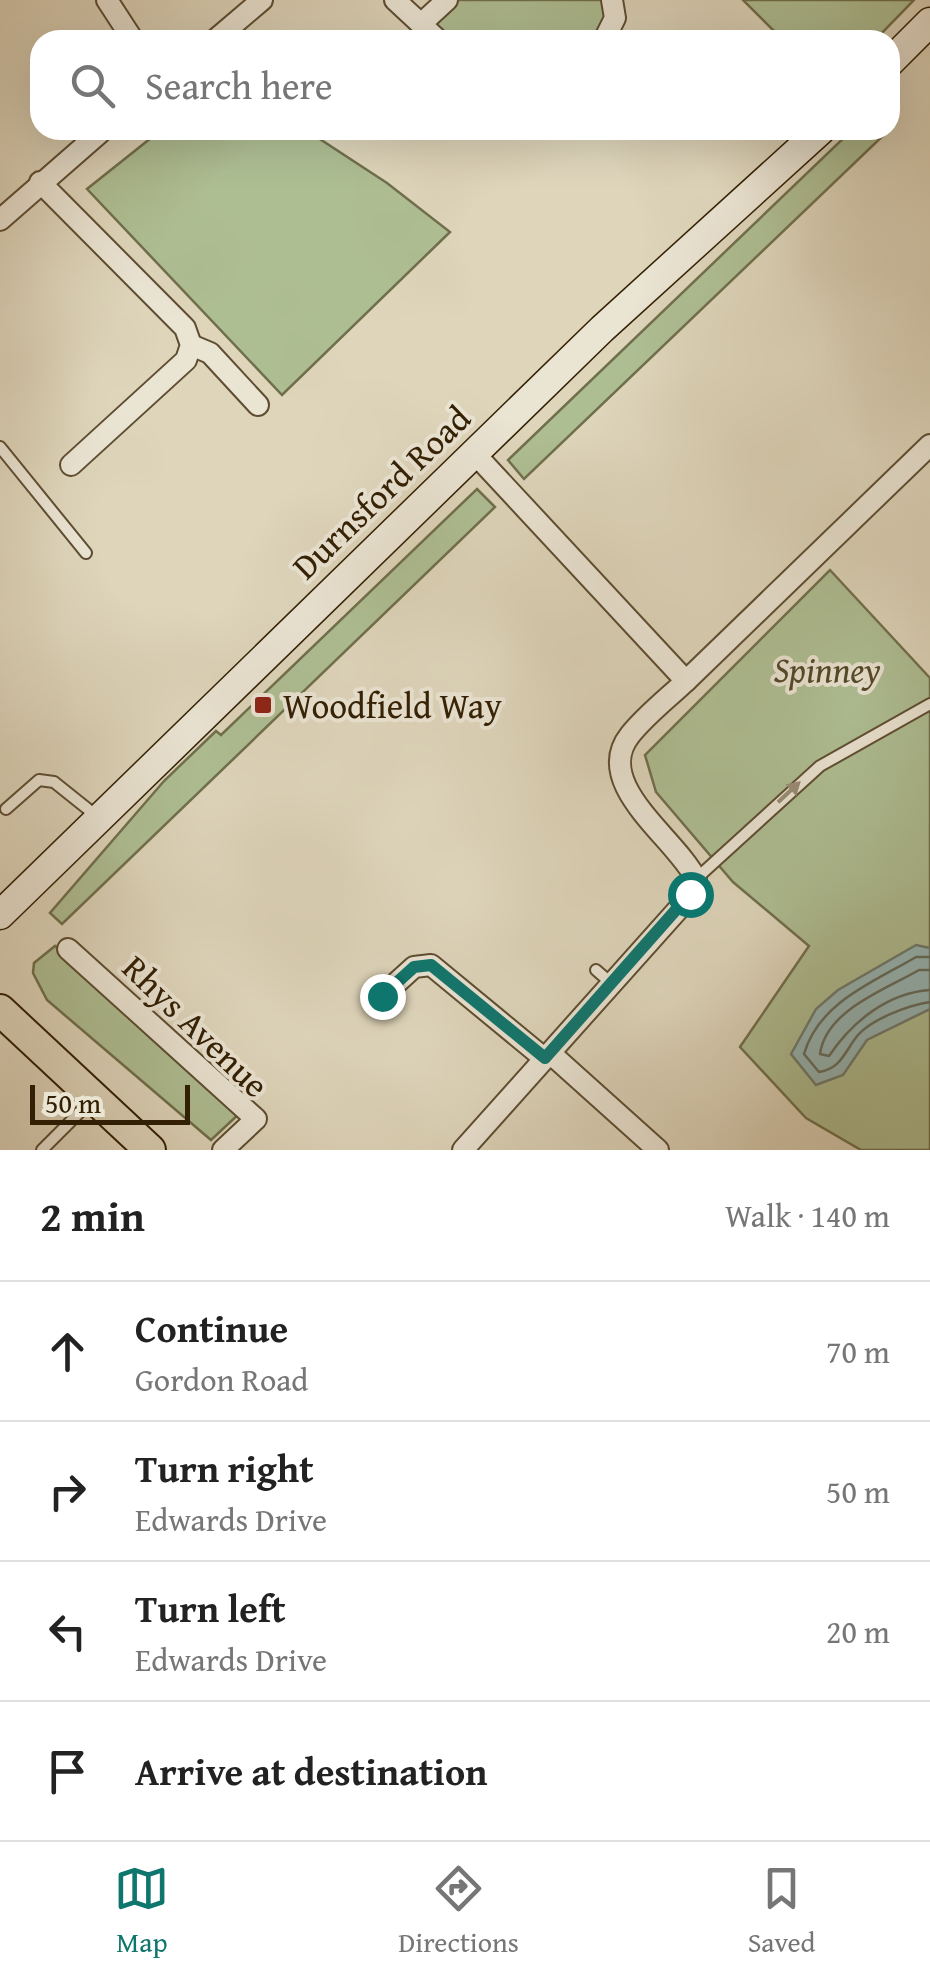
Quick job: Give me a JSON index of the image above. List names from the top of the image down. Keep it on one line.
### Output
{"streets":{"main road":["Durnsford Road"],"street":["Rhys Avenue"]},"parks":["Spinney"],"places":{"transit":["Woodfield Way"]},"scale_bar":"50 m","page":{"search":"Search here","scale":"50 m","heading":["2 min","Walk · 140 m"],"list":[["Continue","Gordon Road","70 m"],["Turn right","Edwards Drive","50 m"],["Turn left","Edwards Drive","20 m"],"Arrive at destination"],"nav":["Map","Directions","Saved"]}}
